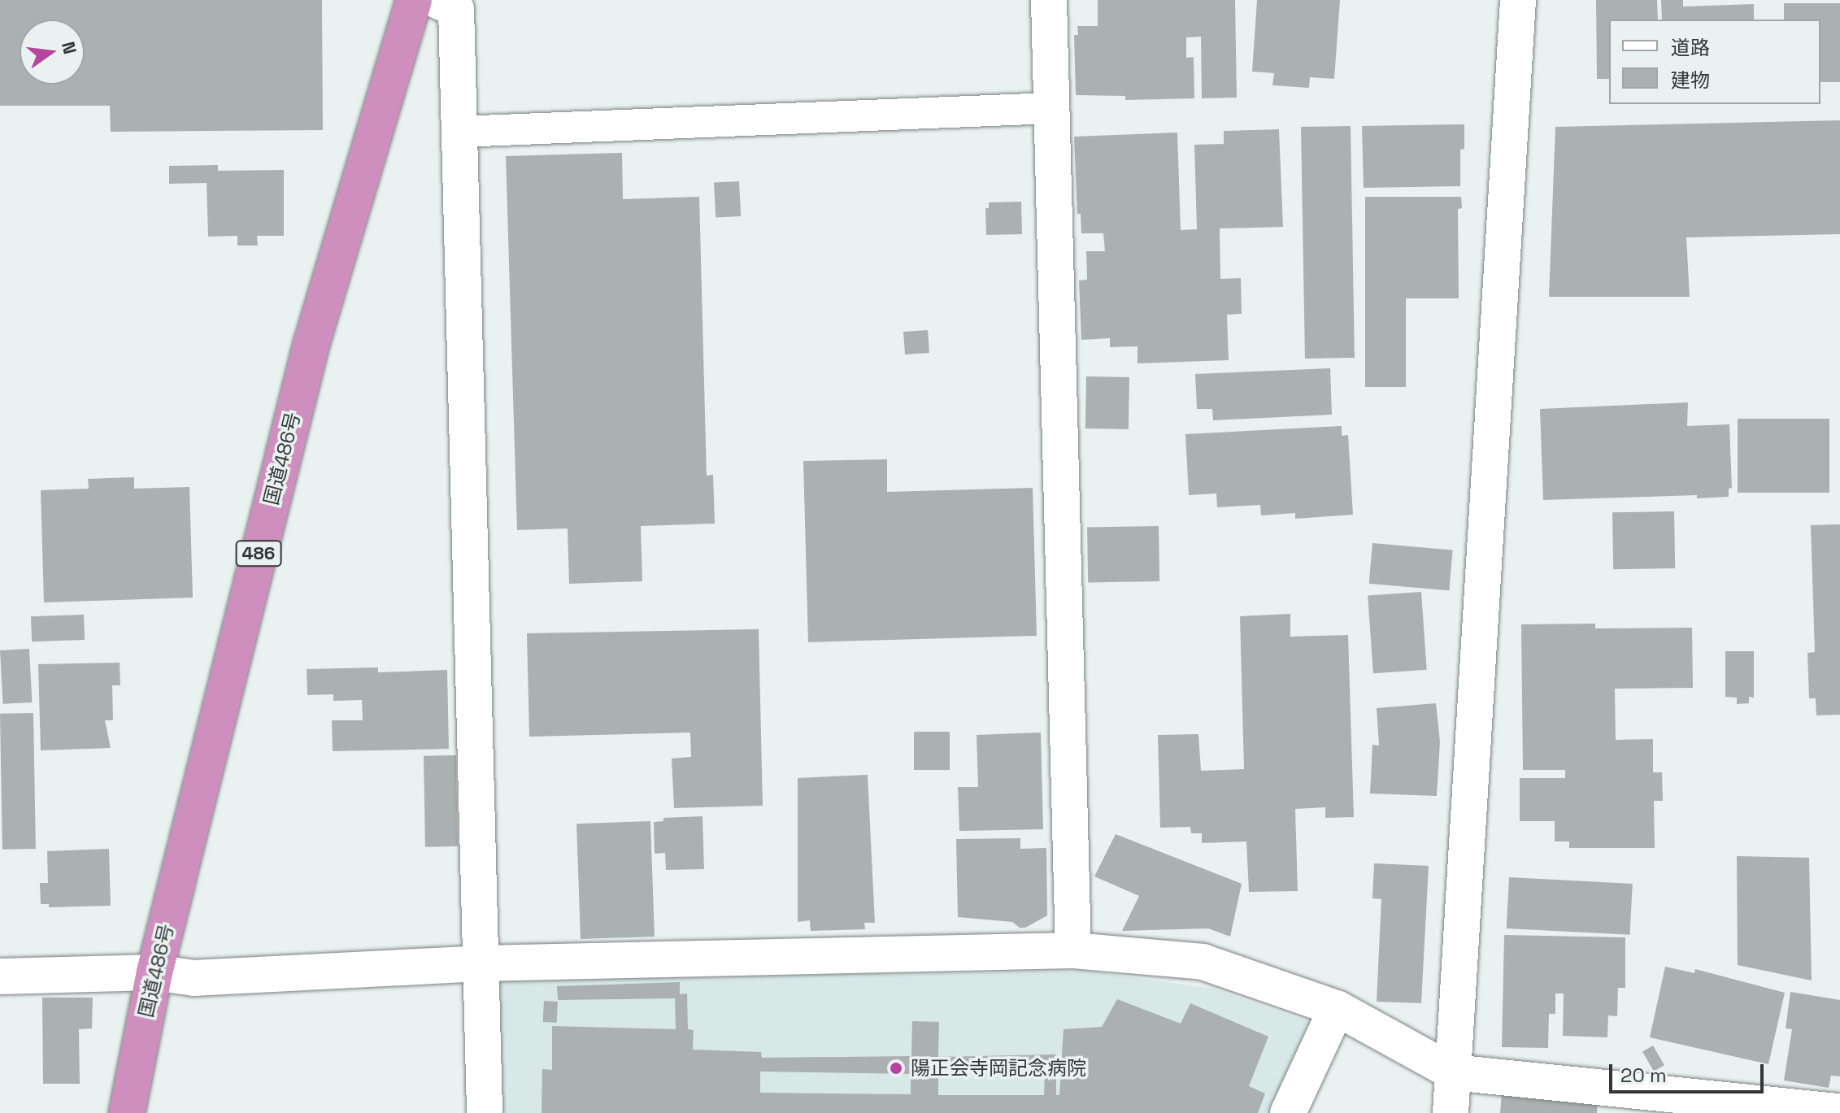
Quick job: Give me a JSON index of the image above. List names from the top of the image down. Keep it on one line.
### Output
{"streets":{"highway":["国道486号","486"]},"places":["陽正会寺岡記念病院"],"legend":["道路","建物"],"scale_bar":"20 m","north":"right"}
